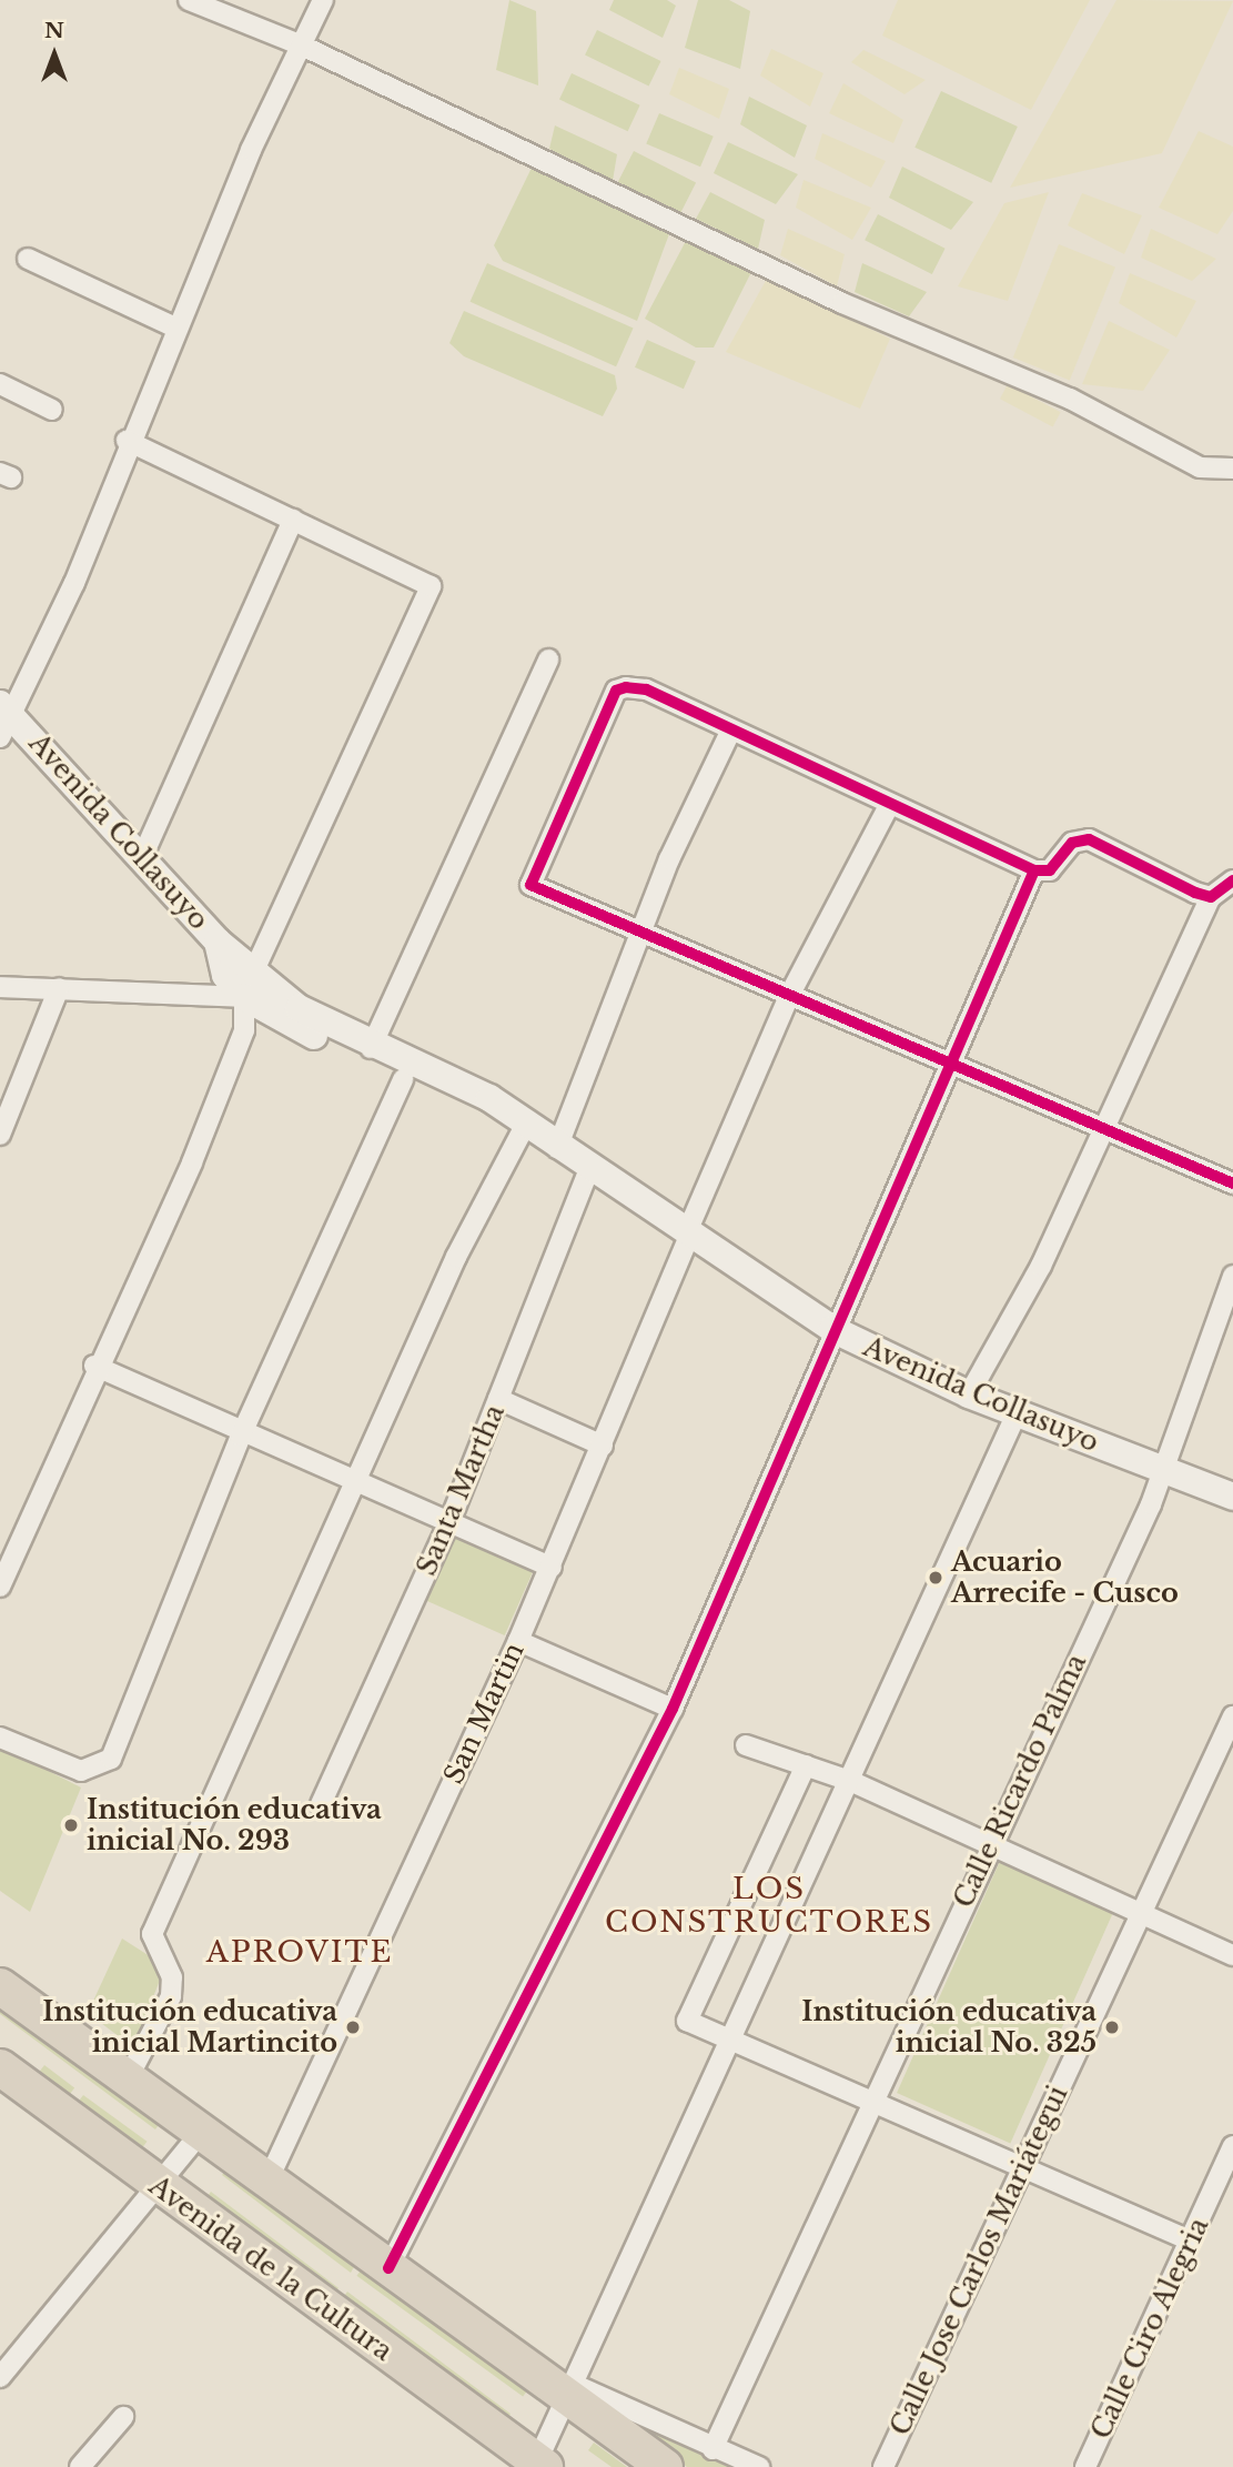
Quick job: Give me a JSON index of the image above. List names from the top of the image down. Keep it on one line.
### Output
{"streets":{"highway":["Avenida de la Cultura"],"street":["Avenida Collasuyo","Santa Martha","San Martin","Calle Ricardo Palma","Calle Jose Carlos Mariátegui","Calle Ciro Alegria"]},"crossings":[["Avenida Collasuyo","Santa Martha"],["Avenida Collasuyo","San Martin"],["Avenida Collasuyo","Calle Ricardo Palma"]],"districts":["LOS CONSTRUCTORES","APROVITE"],"places":["Acuario Arrecife - Cusco","Institución educativa inicial No. 293","Institución educativa inicial Martincito","Institución educativa inicial No. 325"],"north":"top"}
